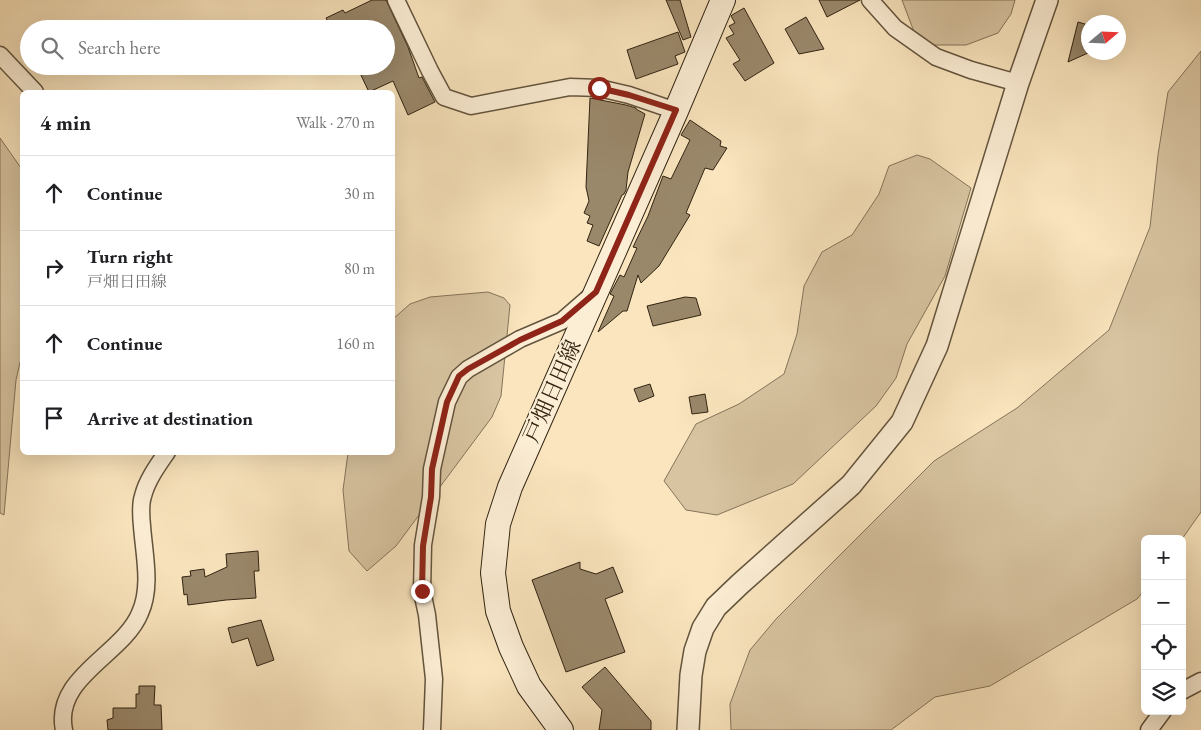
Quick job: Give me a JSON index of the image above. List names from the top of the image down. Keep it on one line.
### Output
{"streets":{"main road":["戸畑日田線"]},"north":"right","page":{"search":"Search here","heading":["4 min","Walk · 270 m"],"list":[["Continue","30 m"],["Turn right","戸畑日田線","80 m"],["Continue","160 m"],"Arrive at destination"],"map_buttons":["+","−"]}}
